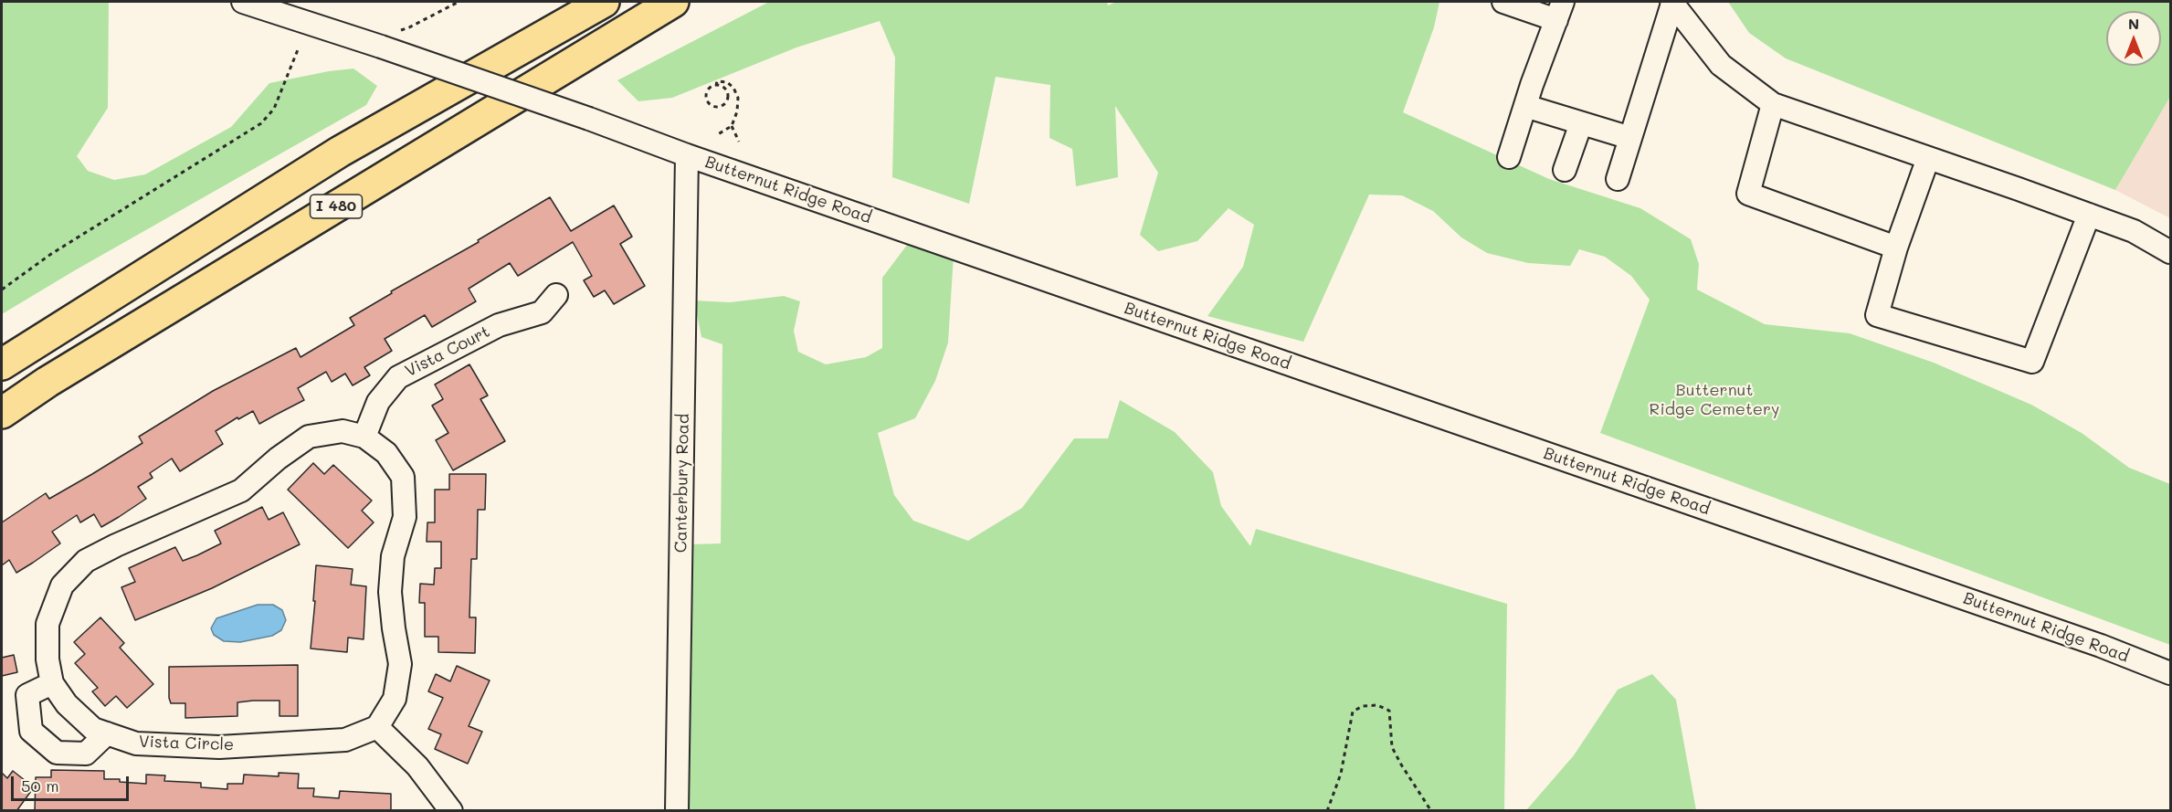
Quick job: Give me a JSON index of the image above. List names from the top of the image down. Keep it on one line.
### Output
{"streets":{"highway":["I 480"],"street":["Butternut Ridge Road","Vista Court","Canterbury Road","Vista Circle"]},"crossings":[["Butternut Ridge Road","Canterbury Road"],["Vista Court","Vista Circle"]],"parks":["Butternut Ridge Cemetery"],"scale_bar":"50 m","north":"top"}
